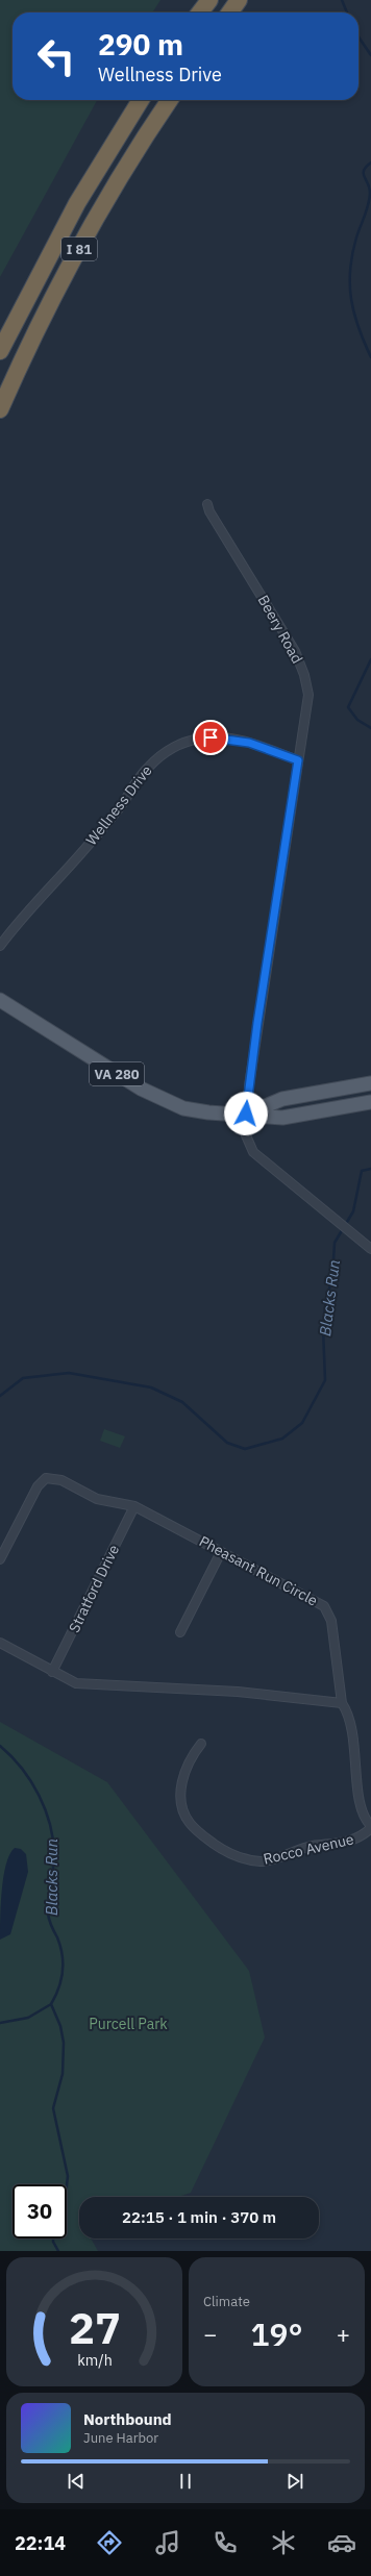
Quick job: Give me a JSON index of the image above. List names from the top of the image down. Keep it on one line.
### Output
{"streets":{"highway":["I 81"],"main road":["VA 280"],"street":["Beery Road","Wellness Drive","Pheasant Run Circle","Stratford Drive","Rocco Avenue"]},"crossings":[["Beery Road","Wellness Drive"],["Beery Road","VA 280"],["Pheasant Run Circle","Stratford Drive"],["Pheasant Run Circle","Rocco Avenue"]],"water":["Blacks Run"],"parks":["Purcell Park"],"page":{"turn":["290 m","Wellness Drive"],"limit":"30","trip":"22:15 · 1 min · 370 m","tile":"Climate","heat":["−","19°","+"],"song":["Northbound","June Harbor"],"tabs":"22:14","gauge":["27","km/h"]}}
